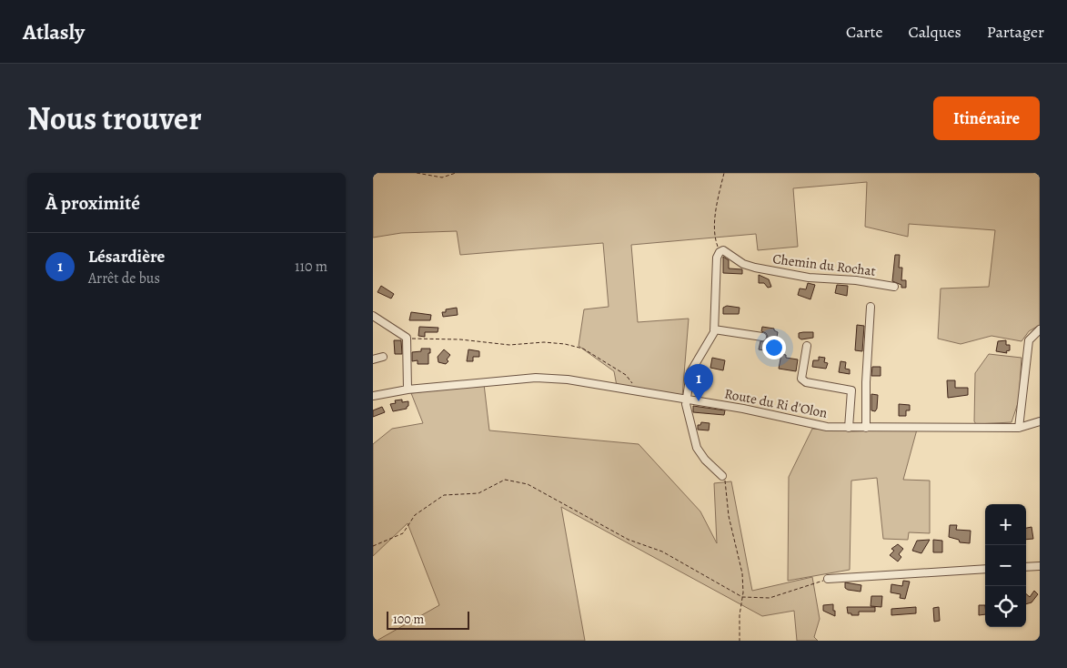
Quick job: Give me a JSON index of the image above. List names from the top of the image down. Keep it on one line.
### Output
{"streets":{"street":["Chemin du Rochat","Route du Ri d'Olon"]},"scale_bar":"100 m","page":{"header":"Atlasly","nav":["Carte","Calques","Partager"],"title":"Nous trouver","buttons":"Itinéraire","heading":"À proximité","list":[{"mark":"1","name":"Lésardière","note":"Arrêt de bus","value":"110 m"}],"pins":"1","map_buttons":["+","−"],"scale":"100 m"}}
